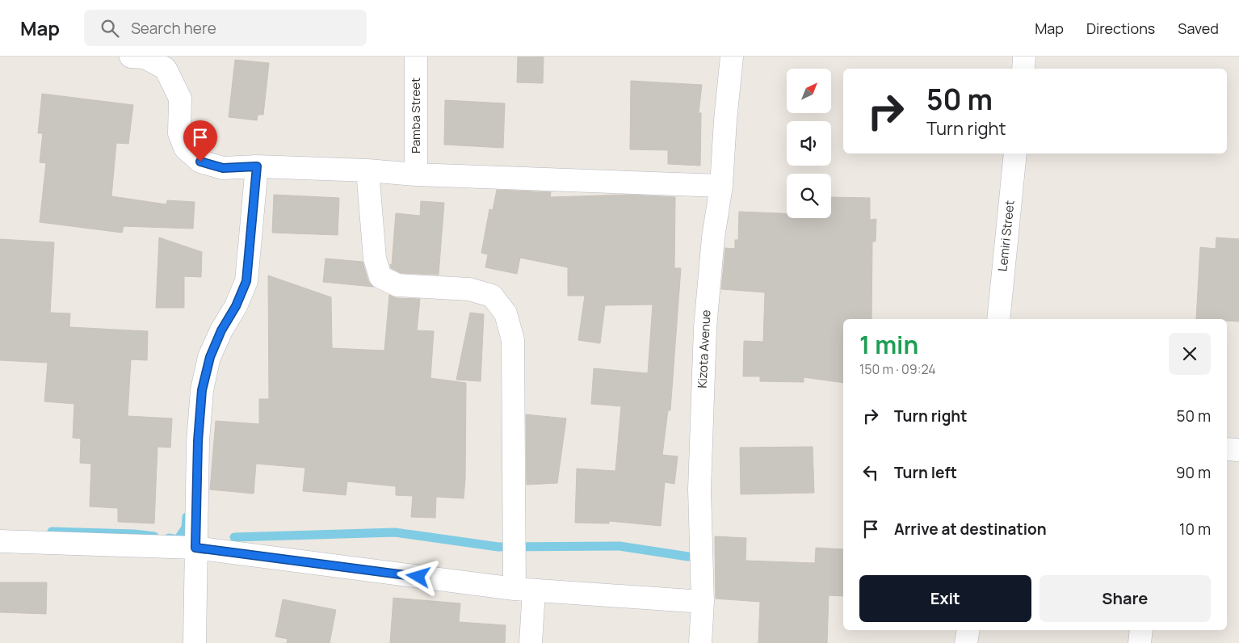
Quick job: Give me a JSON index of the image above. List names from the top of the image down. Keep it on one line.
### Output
{"streets":{"street":["Pamba Street","Lemiri Street","Kizota Avenue"]},"north":"top right","page":{"header":"Map","search":"Search here","nav":["Map","Directions","Saved"],"turn":["50 m","Turn right"],"heading":["1 min","150 m · 09:24"],"list":[{"name":"Turn right","value":"50 m"},{"name":"Turn left","value":"90 m"},{"name":"Arrive at destination","value":"10 m"}],"buttons":["Exit","Share"]}}
